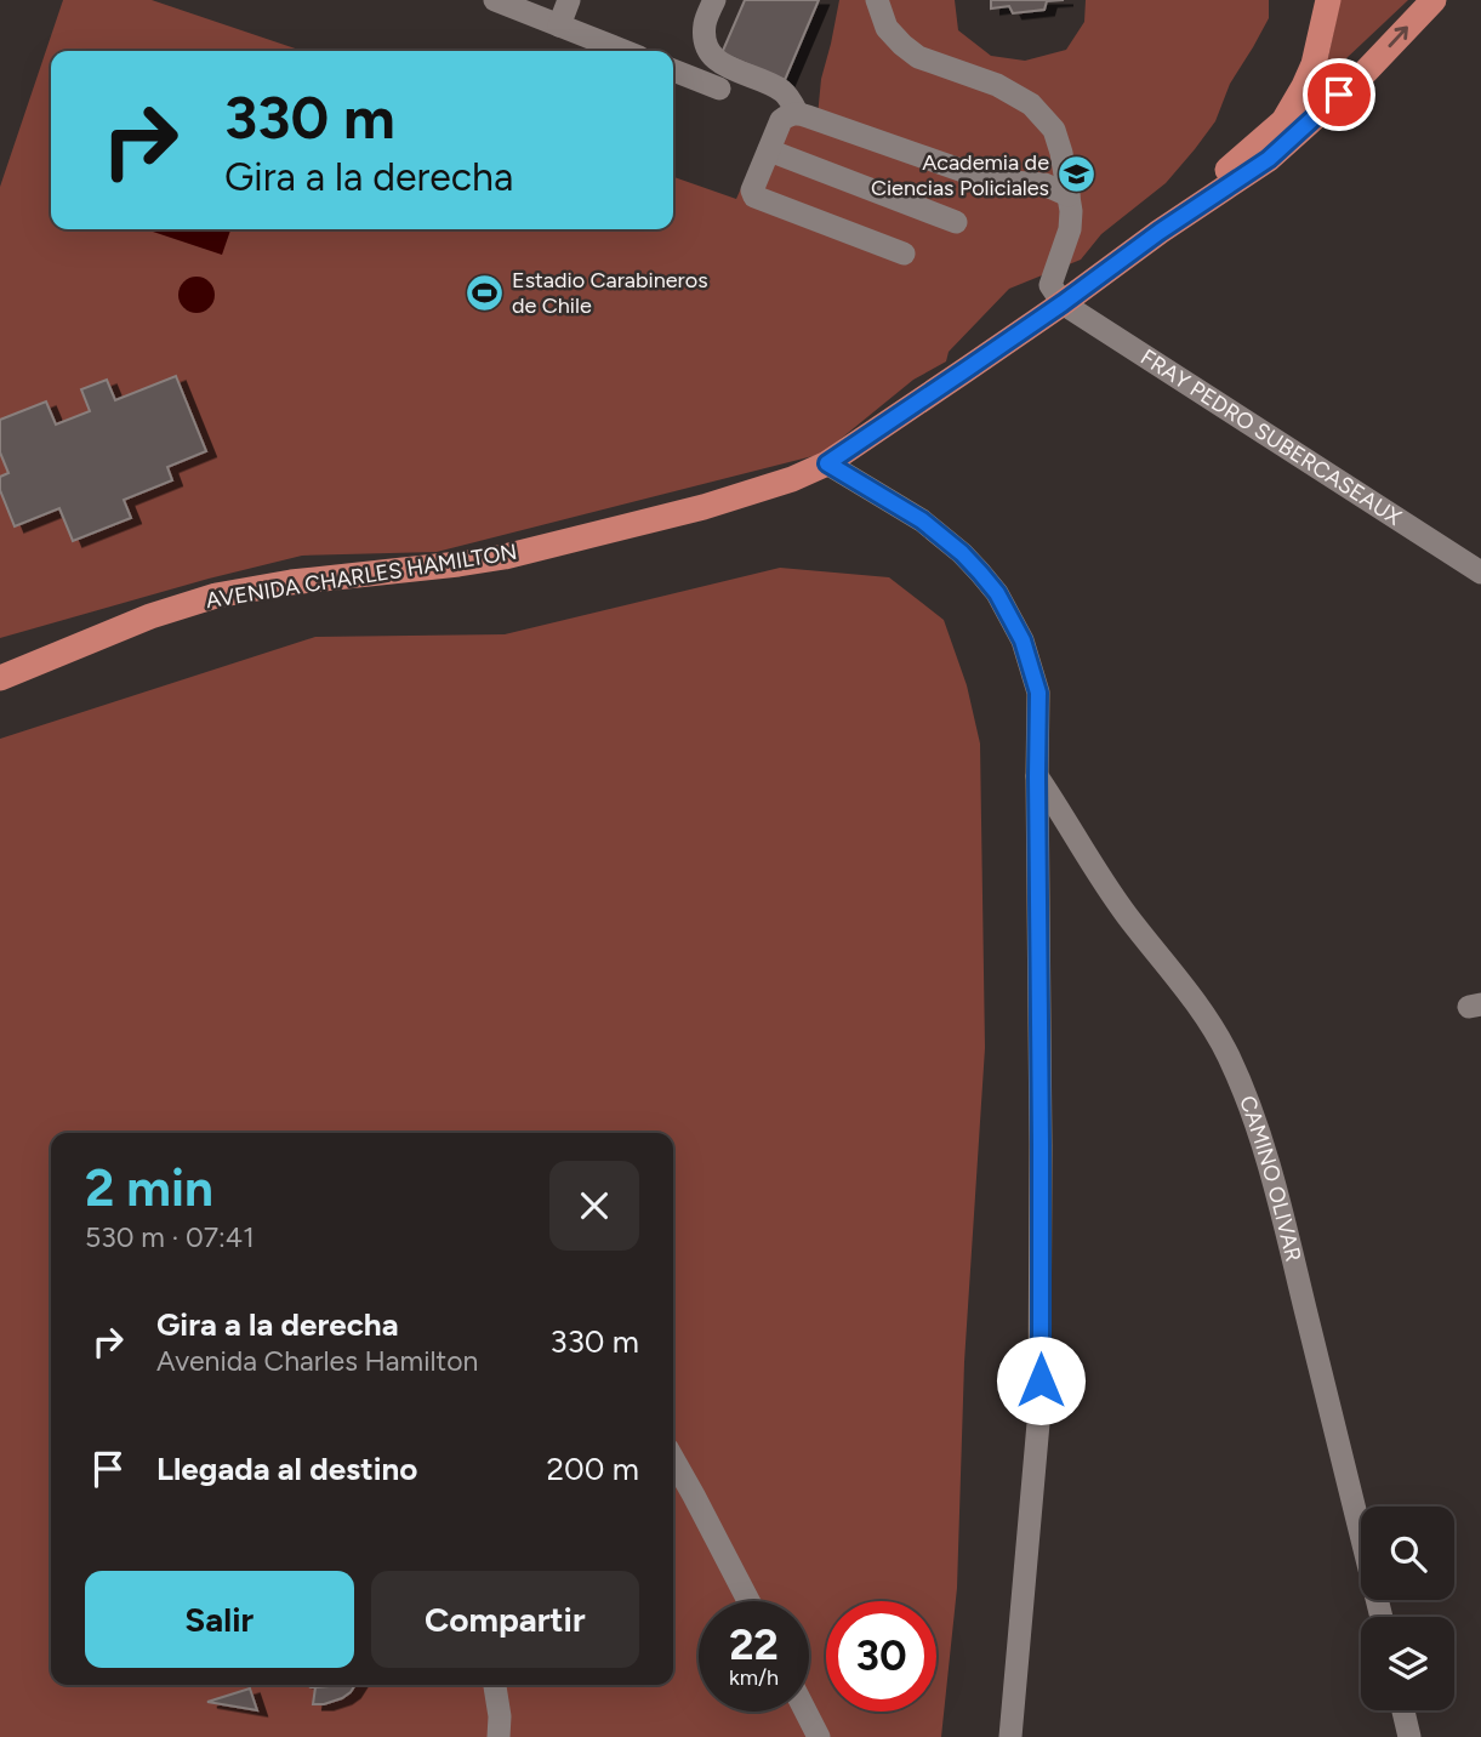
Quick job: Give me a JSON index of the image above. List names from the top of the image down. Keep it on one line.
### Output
{"streets":{"main road":["AVENIDA CHARLES HAMILTON"],"street":["FRAY PEDRO SUBERCASEAUX","CAMINO OLIVAR"]},"crossings":[["FRAY PEDRO SUBERCASEAUX","AVENIDA CHARLES HAMILTON"]],"places":{"school or university":["Academia de Ciencias Policiales"],"sports":["Estadio Carabineros de Chile"]},"page":{"turn":["330 m","Gira a la derecha"],"heading":["2 min","530 m · 07:41"],"list":[{"name":"Gira a la derecha","note":"Avenida Charles Hamilton","value":"330 m"},{"name":"Llegada al destino","value":"200 m"}],"buttons":["Salir","Compartir"],"speed":"22 km/h","limit":"30"}}
